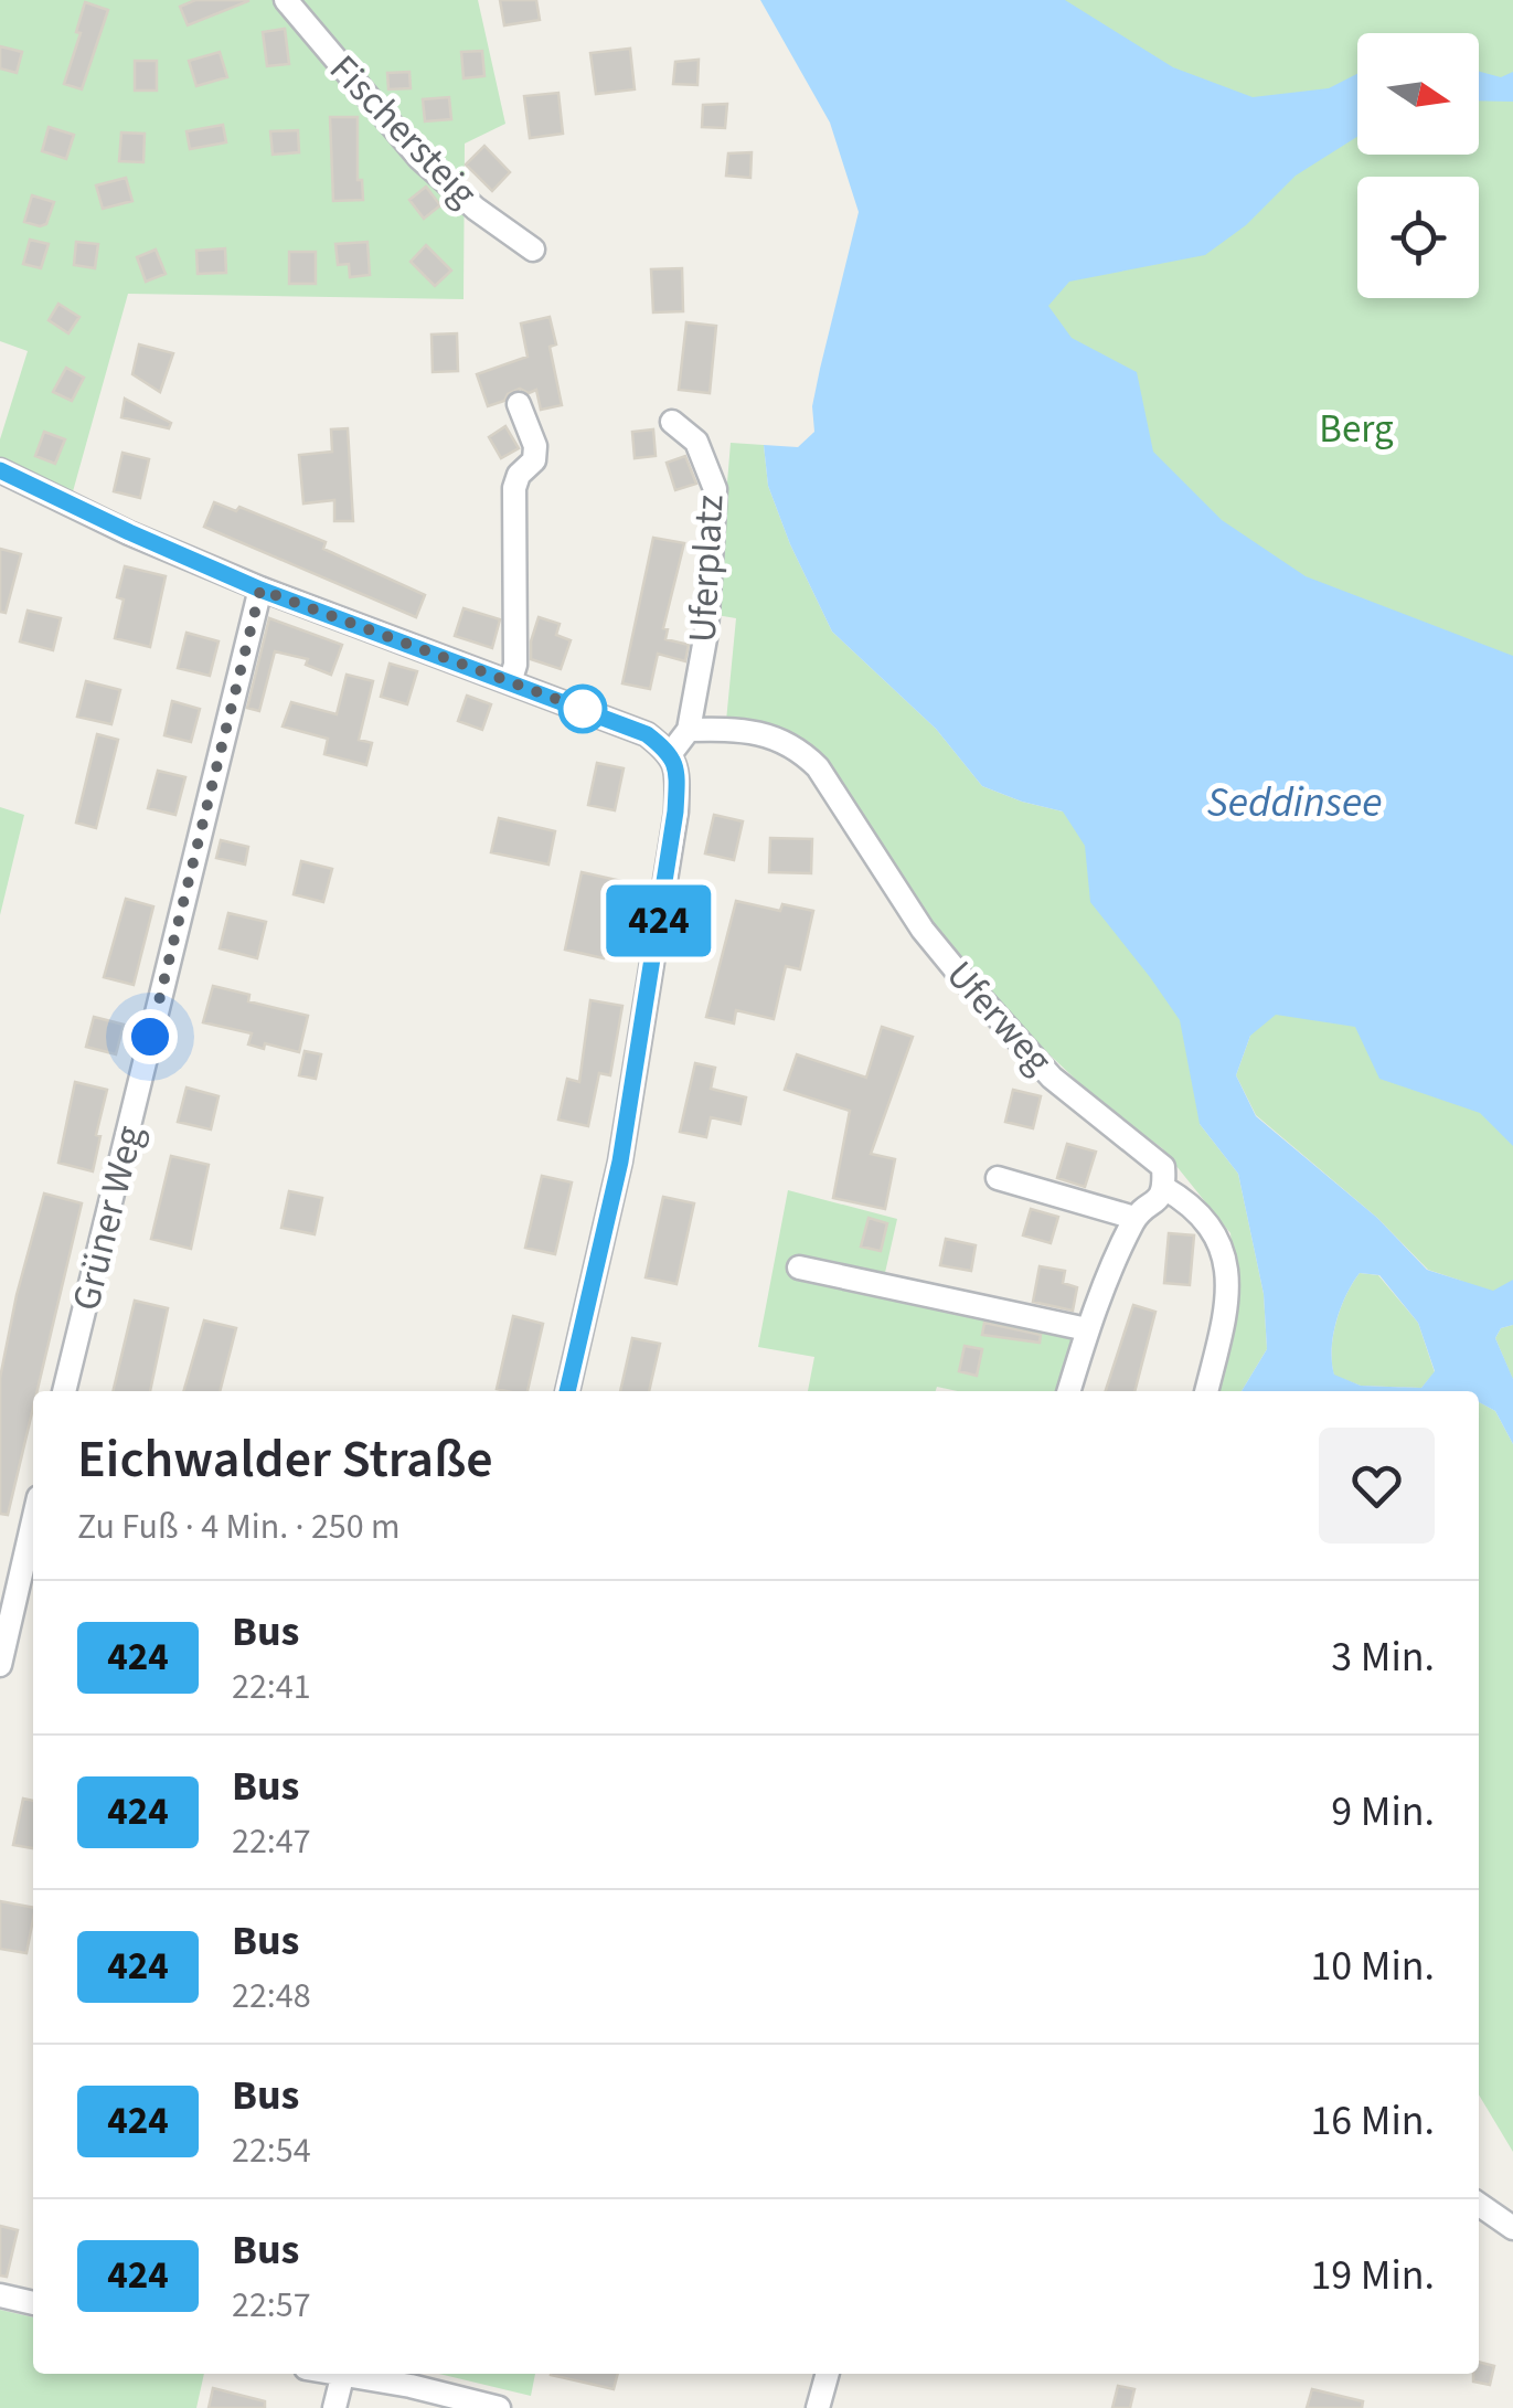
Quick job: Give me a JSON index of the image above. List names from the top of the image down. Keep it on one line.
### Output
{"streets":{"street":["Fischersteig","Uferplatz","Uferweg","Grüner Weg"]},"crossings":[["Uferplatz","Uferweg"]],"water":["Seddinsee"],"parks":["Berg"],"lines":["bus line 424"],"north":"right","page":{"on_map":"424","heading":["Eichwalder Straße","Zu Fuß · 4 Min. · 250 m"],"list":[{"mark":"424","name":"Bus","note":"22:41","value":"3 Min."},{"mark":"424","name":"Bus","note":"22:47","value":"9 Min."},{"mark":"424","name":"Bus","note":"22:48","value":"10 Min."},{"mark":"424","name":"Bus","note":"22:54","value":"16 Min."},{"mark":"424","name":"Bus","note":"22:57","value":"19 Min."}]}}
